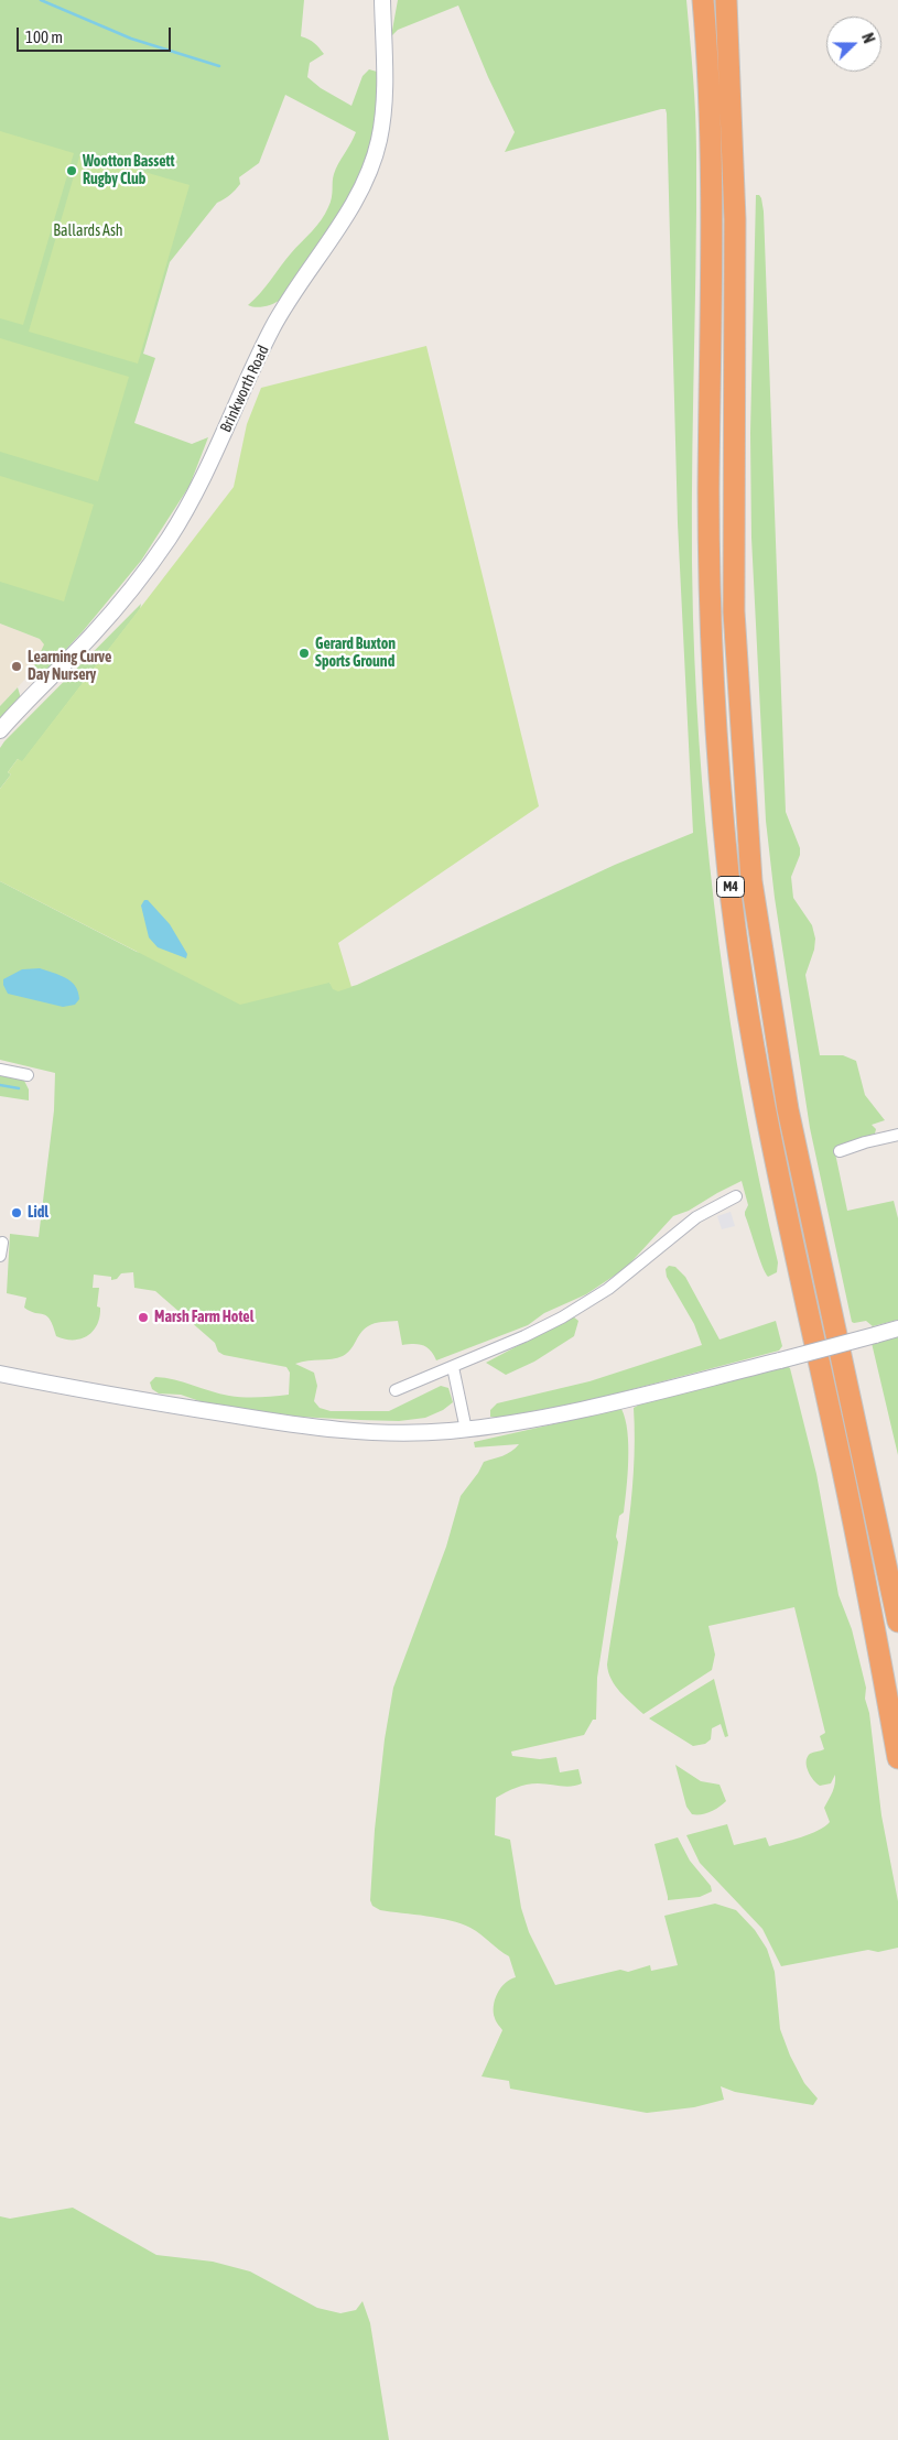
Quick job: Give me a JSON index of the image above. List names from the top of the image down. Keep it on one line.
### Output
{"streets":{"highway":["M4"],"street":["Brinkworth Road"]},"parks":["Ballards Ash"],"places":["Wootton Bassett Rugby Club","Gerard Buxton Sports Ground","Learning Curve Day Nursery","Lidl","Marsh Farm Hotel"],"scale_bar":"100 m","north":"right"}
